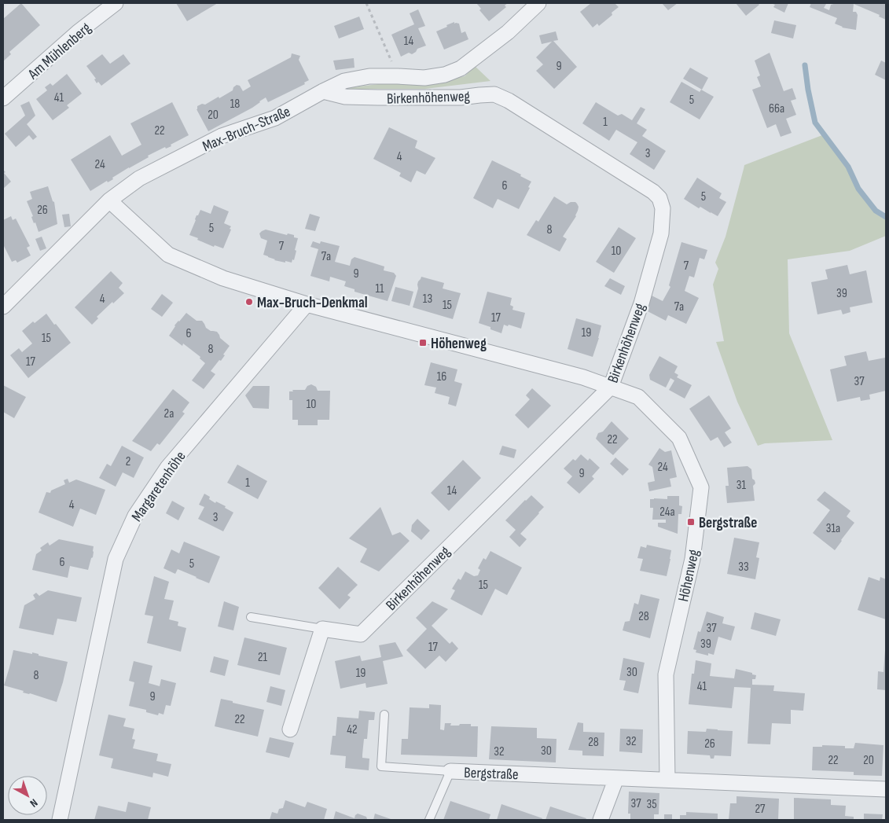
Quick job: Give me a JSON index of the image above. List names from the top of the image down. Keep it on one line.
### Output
{"streets":{"street":["Am Mühlenberg","Birkenhöhenweg","Max-Bruch-Straße","Margaretenhöhe","Höhenweg","Bergstraße"]},"crossings":[["Birkenhöhenweg","Max-Bruch-Straße"],["Birkenhöhenweg","Höhenweg"],["Max-Bruch-Straße","Höhenweg"],["Margaretenhöhe","Höhenweg"],["Höhenweg","Bergstraße"]],"places":{"other":["Max-Bruch-Denkmal"],"transit":["Höhenweg","Bergstraße"]},"house_numbers":["14","9","41","5","18","66a","20","1","22","3","4","24","6","5","26","5","8","7","10","7a","7","9","11","39","4","13","15","7a","17","19","6","15","8","17","16","37","10","2a","22","2","24","9","1","31","14","4","24a","3","31a","6","5","33","15","28","37","39","17","21","30","19","8","41","9","22","42","32","28","26","30","32","22","20","37","35","27"],"north":"bottom right"}
